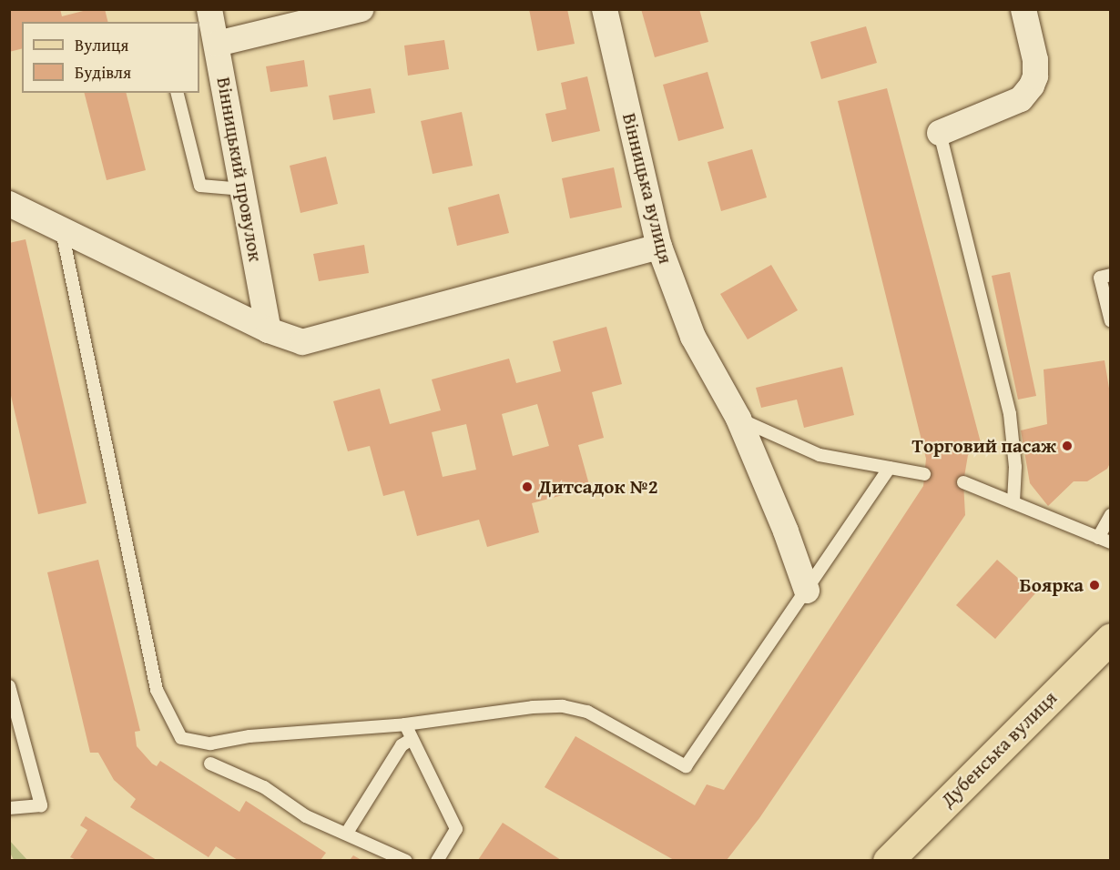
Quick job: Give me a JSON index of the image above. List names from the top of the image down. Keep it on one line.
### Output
{"streets":{"main road":["Дубенська вулиця"],"street":["Вінницький провулок","Вінницька вулиця"]},"places":["Торговий пасаж","Дитсадок №2","Боярка"],"legend":["Вулиця","Будівля"]}
